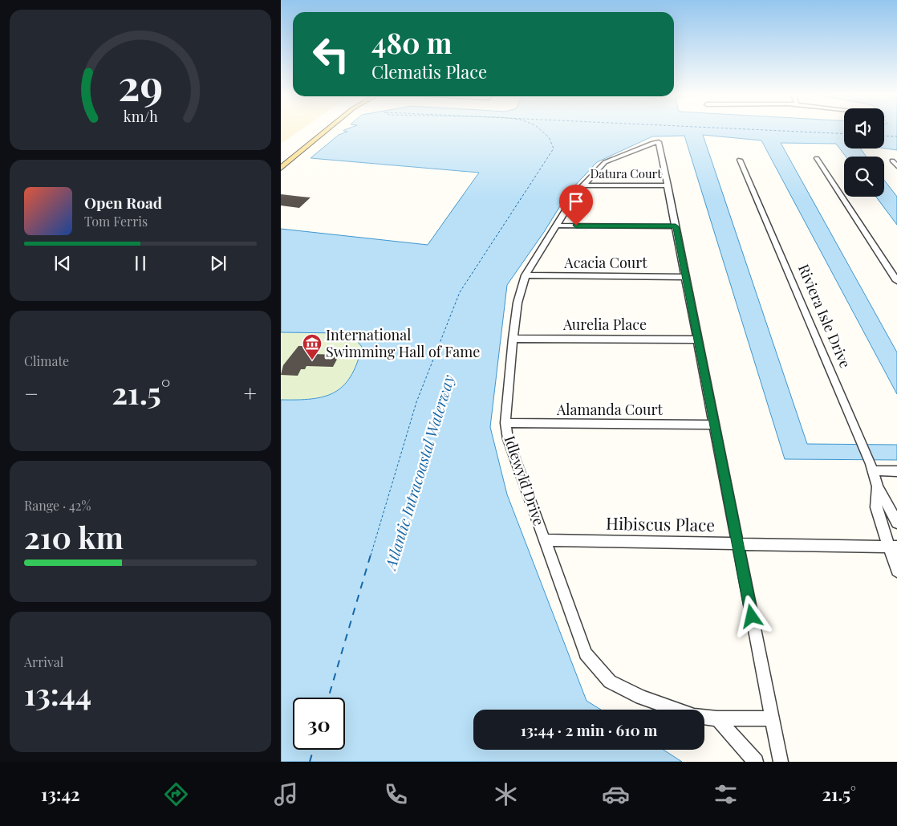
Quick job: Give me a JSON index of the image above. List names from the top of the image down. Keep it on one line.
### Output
{"streets":{"street":["Datura Court","Acacia Court","Riviera Isle Drive","Aurelia Place","Alamanda Court","Idlewyld Drive","Hibiscus Place"]},"crossings":[["Datura Court","Idlewyld Drive"],["Acacia Court","Idlewyld Drive"],["Riviera Isle Drive","Hibiscus Place"],["Aurelia Place","Idlewyld Drive"],["Alamanda Court","Idlewyld Drive"],["Idlewyld Drive","Hibiscus Place"]],"water":["Atlantic Intracoastal Waterway"],"places":{"museum":["International Swimming Hall of Fame"]},"page":{"turn":["480 m","Clematis Place"],"song":["Open Road","Tom Ferris"],"tile":["Climate",["Range · 42%","210 km"],["Arrival","13:44"]],"heat":["−","21.5°","+"],"limit":"30","trip":"13:44 · 2 min · 610 m","tabs":["13:42","21.5°"],"gauge":["29","km/h"]}}
